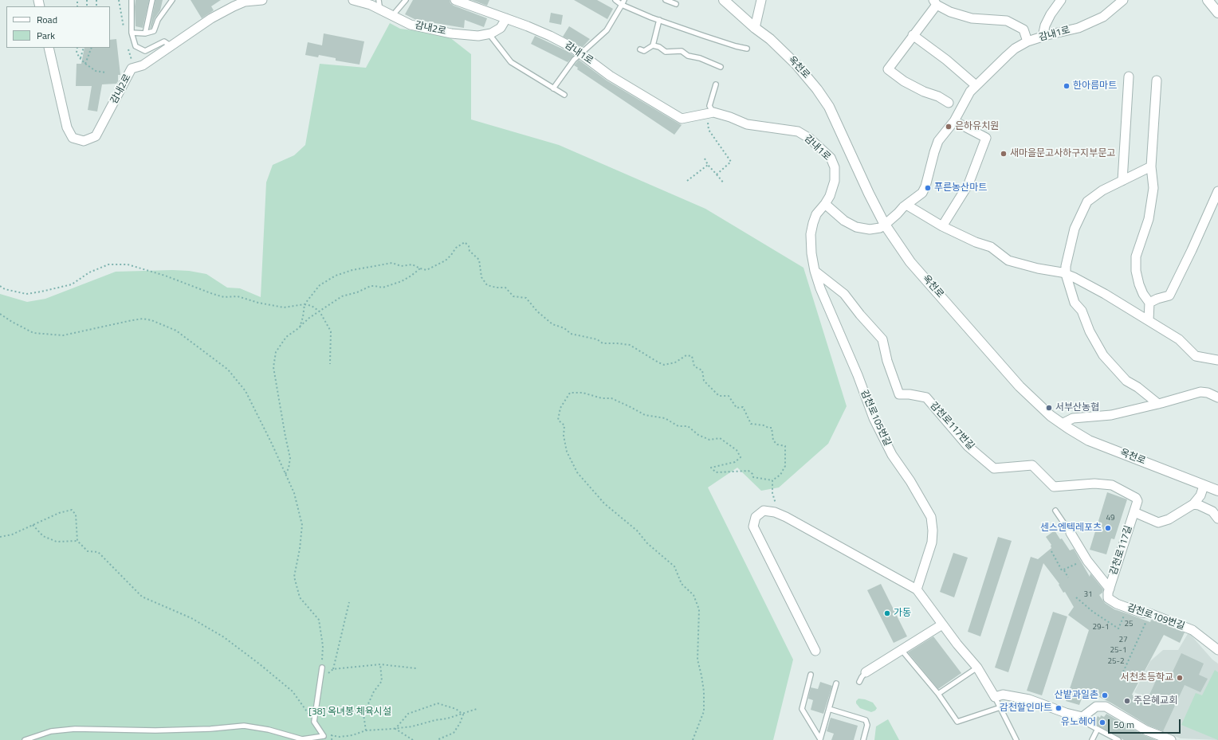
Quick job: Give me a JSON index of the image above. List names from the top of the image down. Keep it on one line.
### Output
{"streets":{"street":["감내2로","감내1로","옥천로","감천로105번길","감천로117번길","감천로117길","감천로109번길"]},"crossings":[["감내2로","감내1로"],["감내1로","옥천로"],["감내1로","감천로105번길"],["감천로105번길","감천로117번길"],["감천로117번길","감천로117길"],["감천로117길","감천로109번길"]],"parks":["[38] 옥녀봉 체육시설"],"places":["한아름마트","은하유치원","새마을문고사하구지부문고","푸른농산마트","서부산농협","센스엔텍레포츠","가동","서천초등학교","산밭과일촌","주은혜교회","감천할인마트","유노헤어"],"house_numbers":["49","31","25","29-1","27","25-1","25-2"],"legend":["Road","Park"],"scale_bar":"50 m"}
